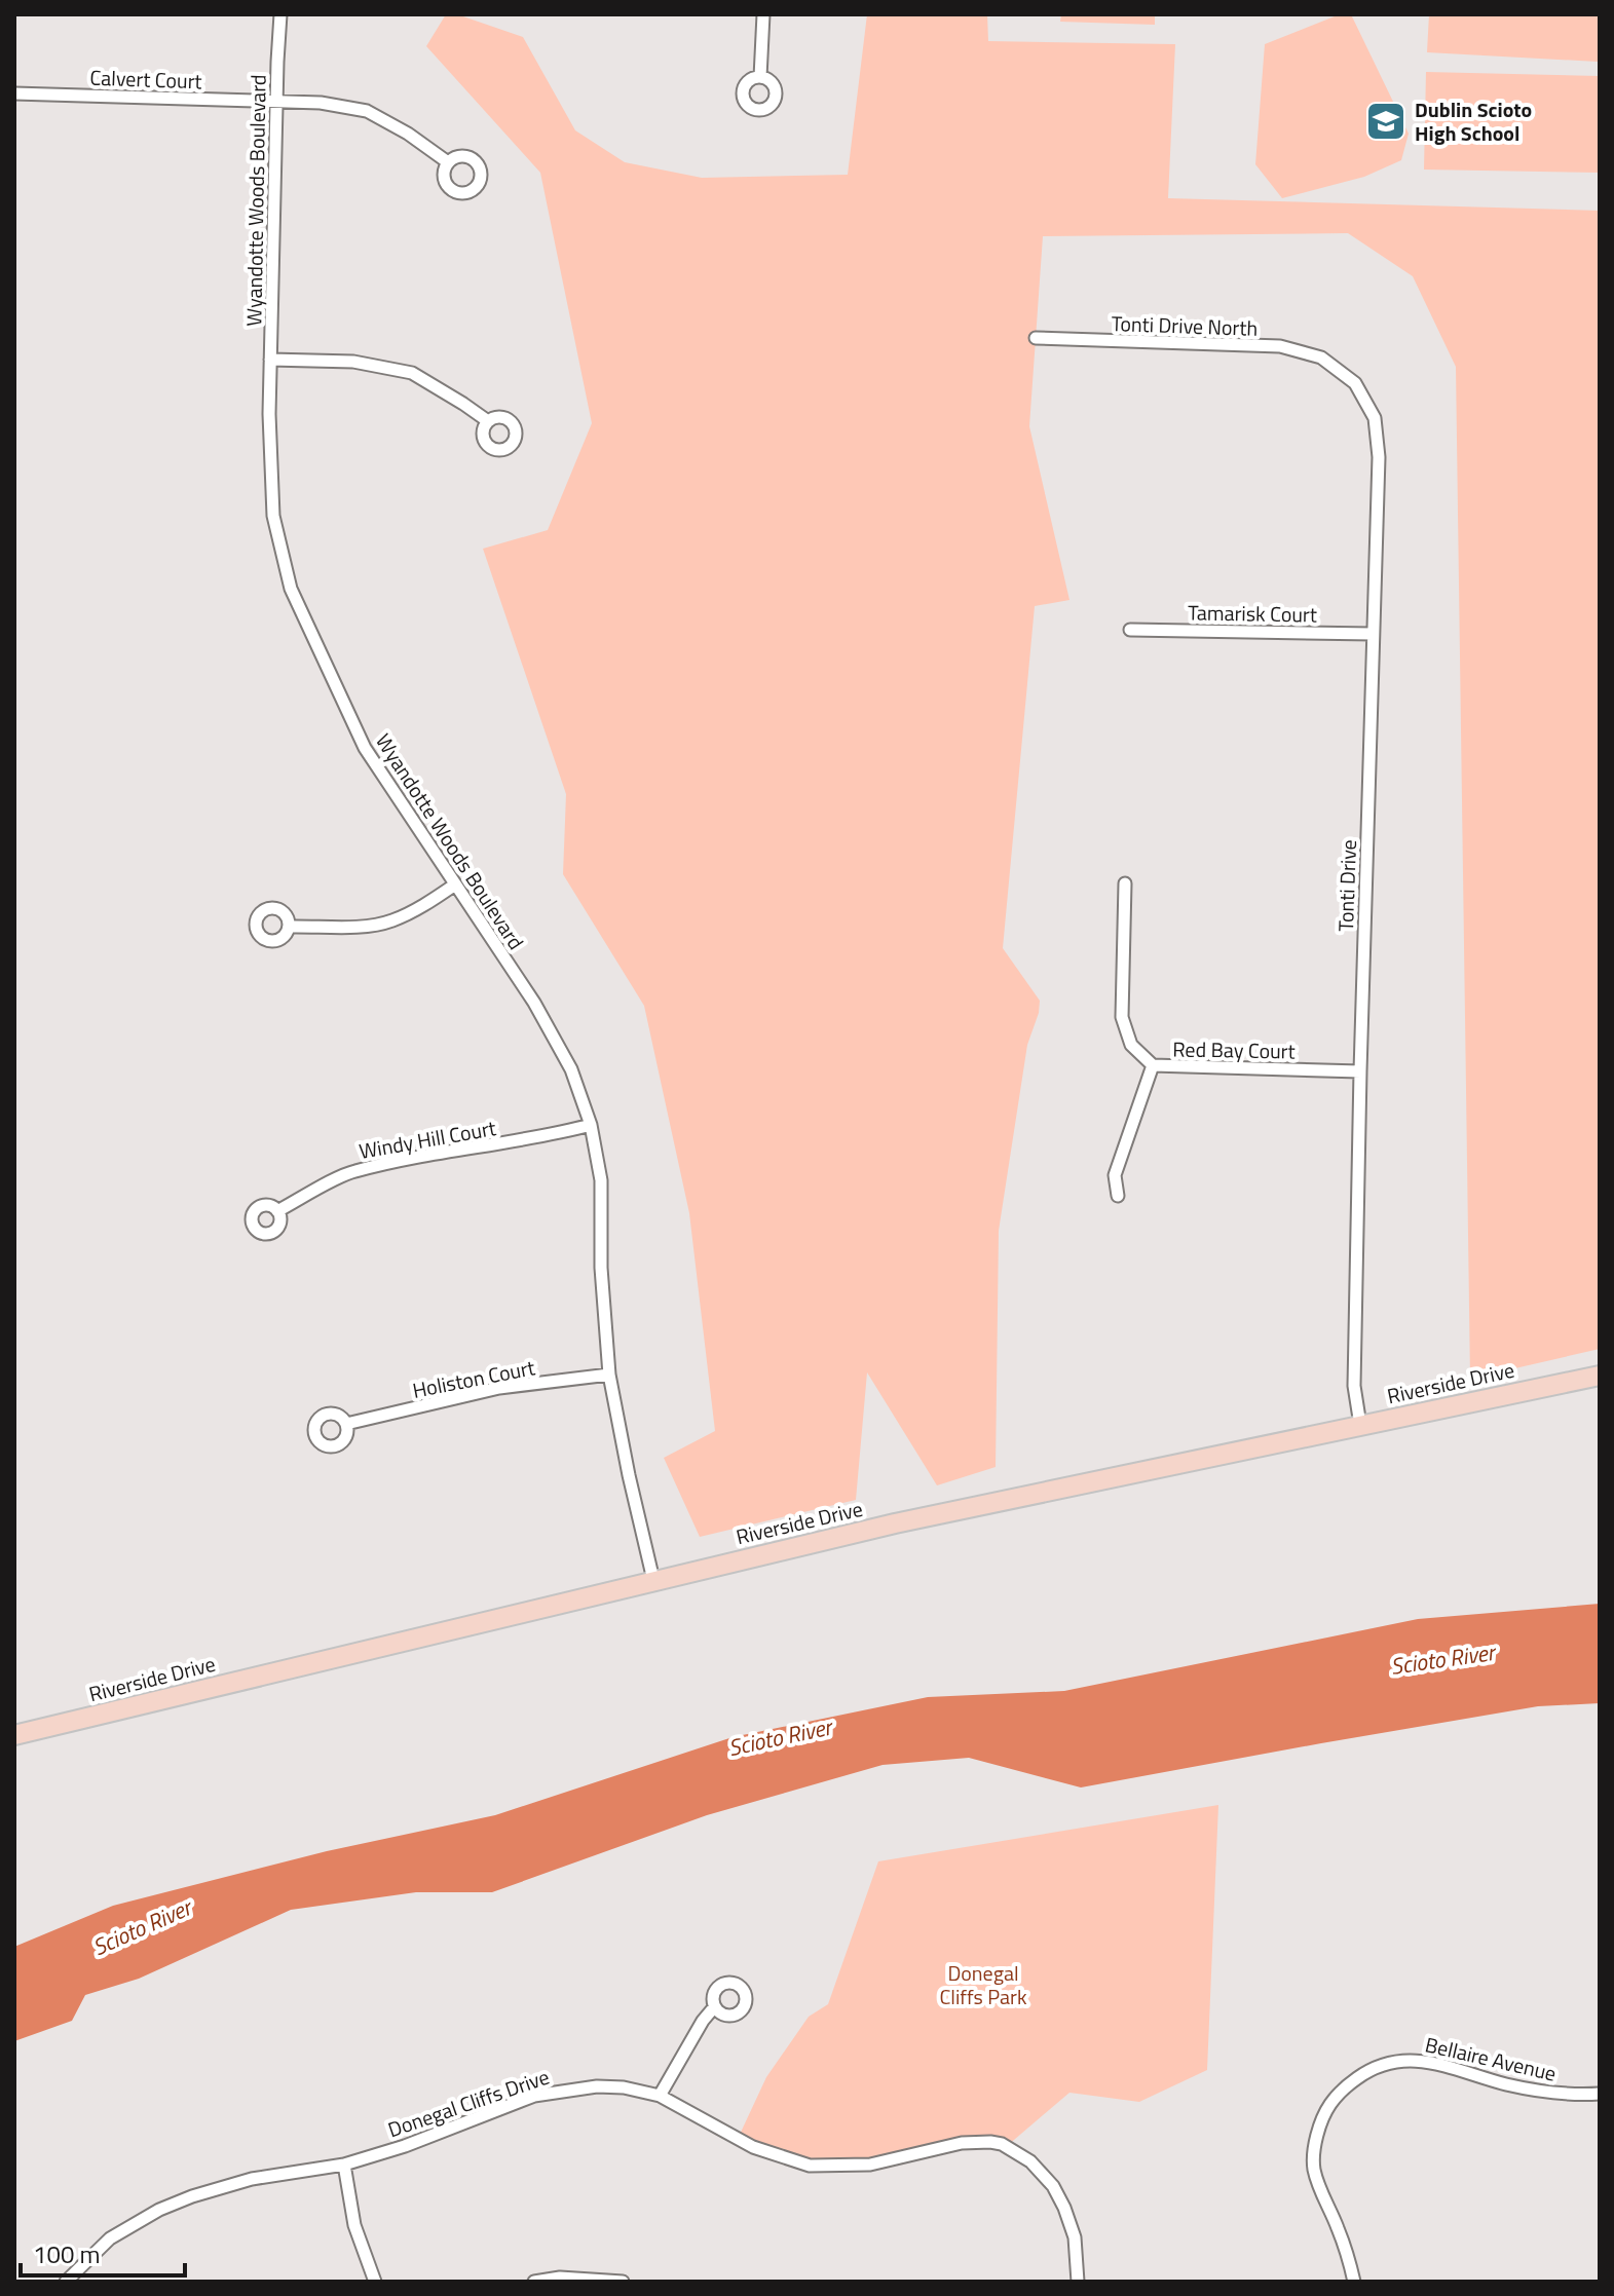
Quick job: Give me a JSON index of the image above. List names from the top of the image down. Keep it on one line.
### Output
{"streets":{"main road":["Riverside Drive"],"street":["Calvert Court","Wyandotte Woods Boulevard","Tonti Drive North","Tamarisk Court","Tonti Drive","Red Bay Court","Windy Hill Court","Holiston Court","Bellaire Avenue","Donegal Cliffs Drive"]},"crossings":[["Calvert Court","Wyandotte Woods Boulevard"],["Wyandotte Woods Boulevard","Windy Hill Court"],["Wyandotte Woods Boulevard","Holiston Court"],["Wyandotte Woods Boulevard","Riverside Drive"],["Tonti Drive North","Tonti Drive"],["Tamarisk Court","Tonti Drive"],["Tonti Drive","Red Bay Court"],["Tonti Drive","Riverside Drive"]],"water":["Scioto River"],"parks":["Donegal Cliffs Park"],"places":{"school or university":["Dublin Scioto High School"]},"scale_bar":"100 m"}
